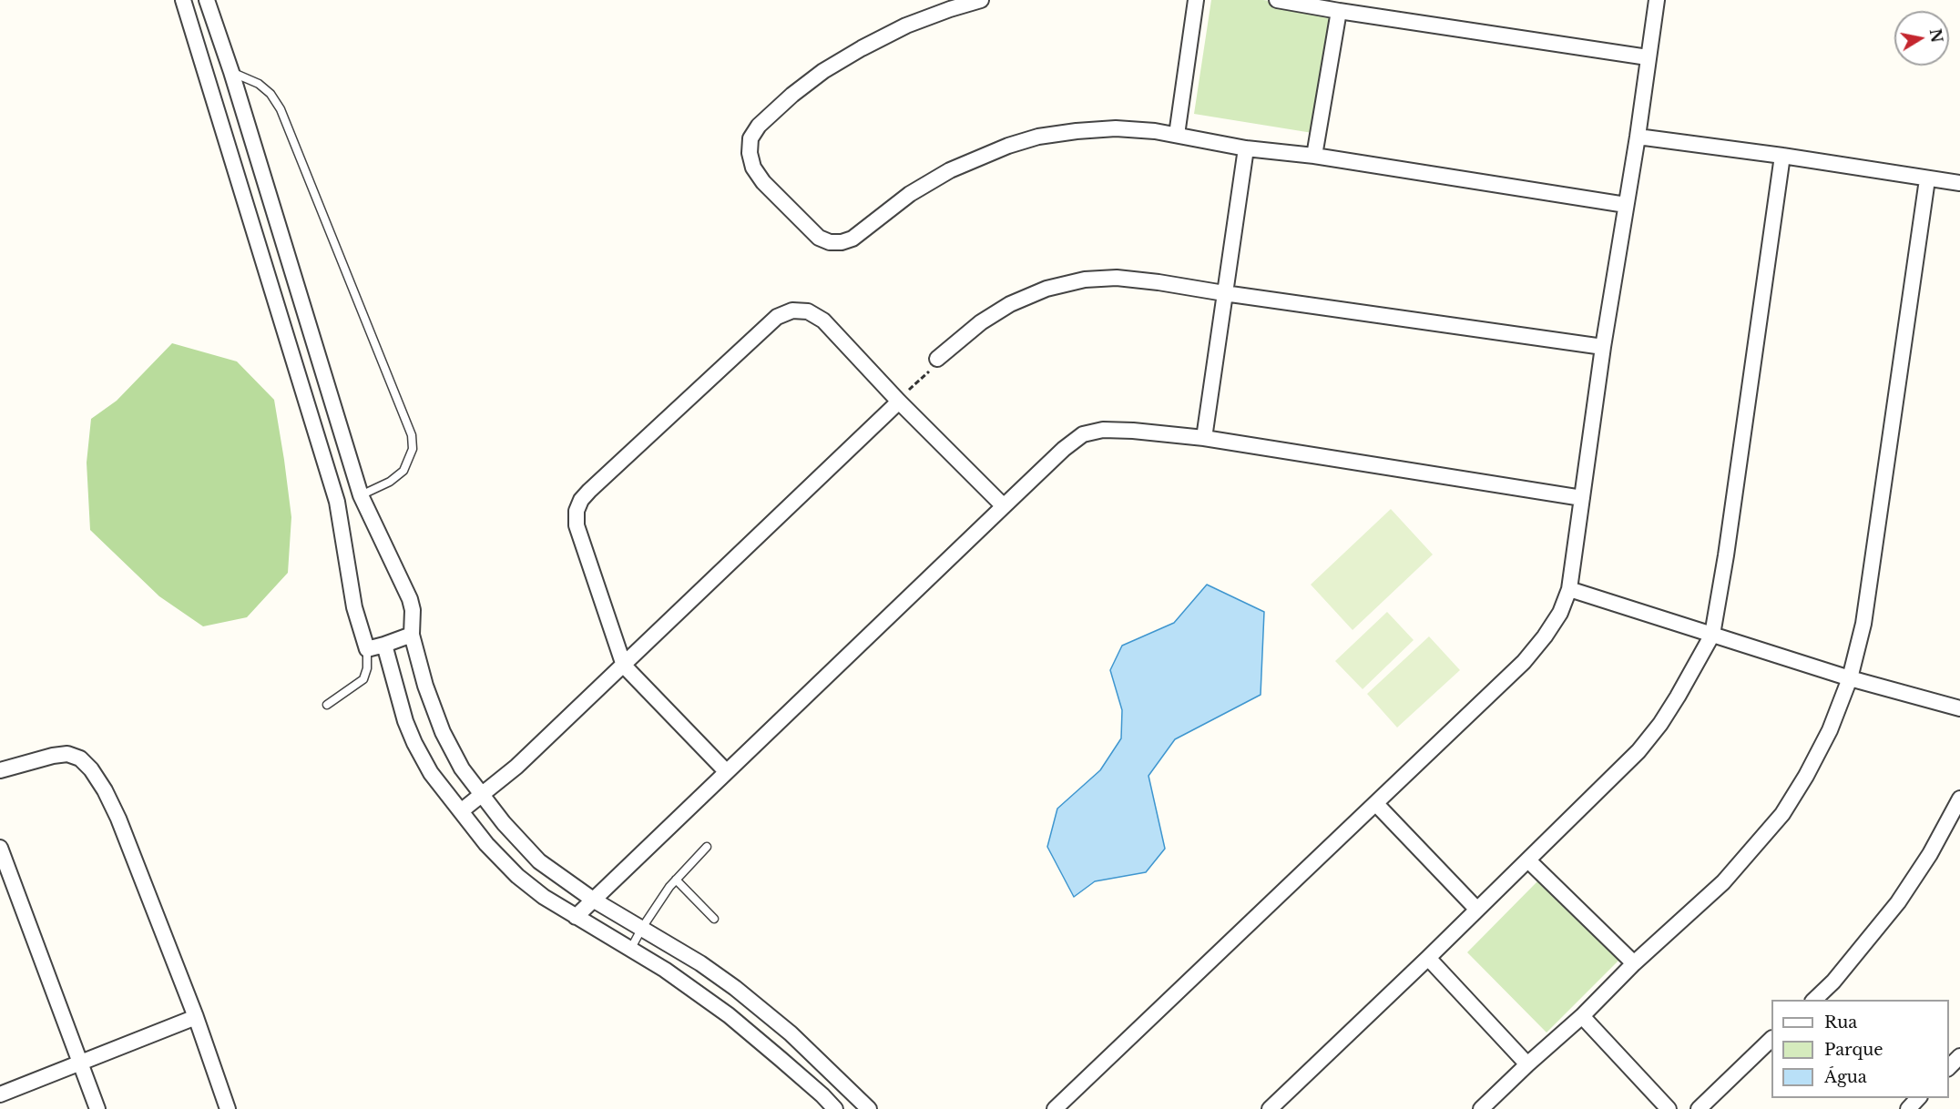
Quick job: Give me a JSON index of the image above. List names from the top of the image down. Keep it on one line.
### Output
{"legend":["Rua","Parque","Água"],"north":"right"}
